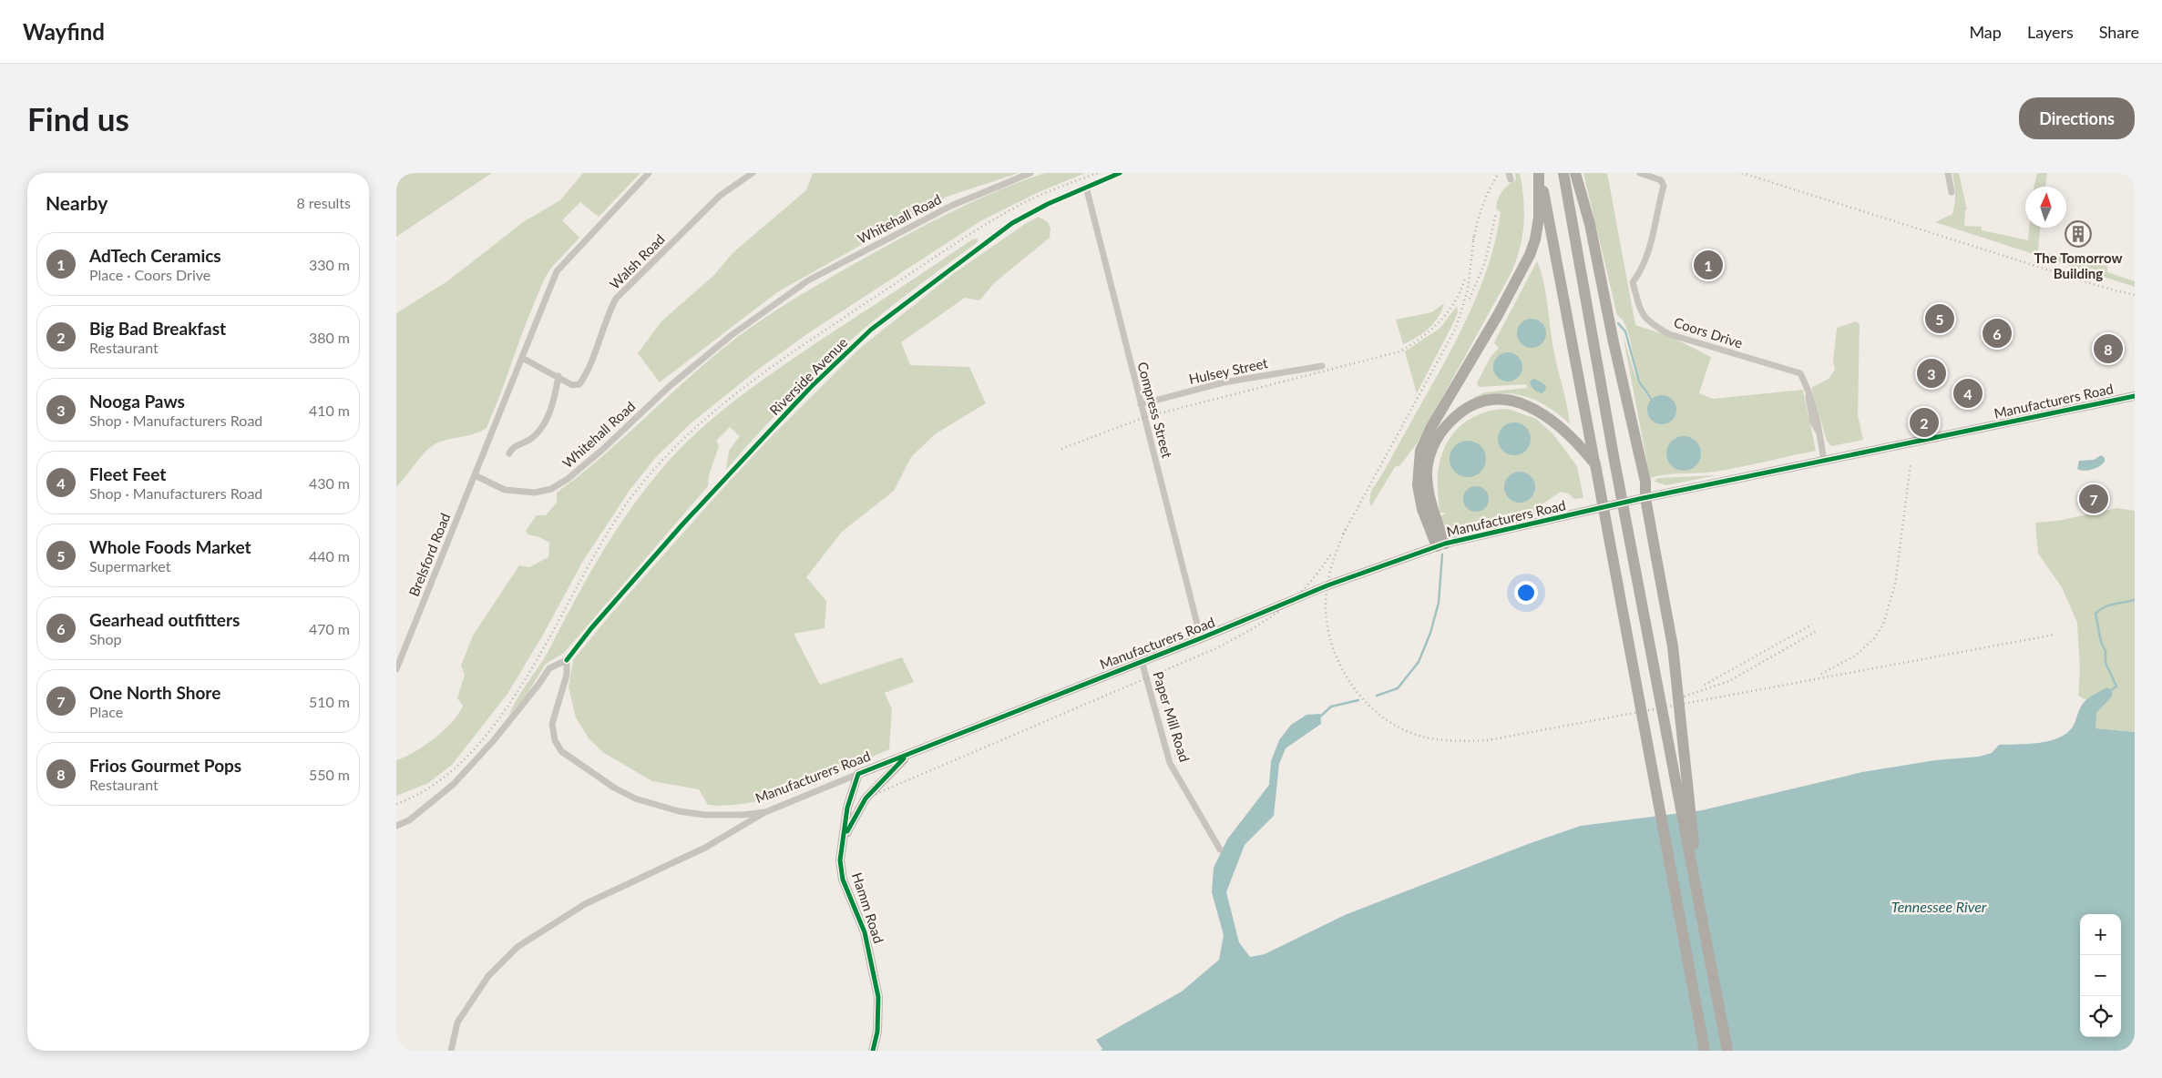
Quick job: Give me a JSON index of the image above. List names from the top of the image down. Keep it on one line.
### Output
{"streets":{"main road":["Manufacturers Road","Hamm Road"],"street":["Whitehall Road","Walsh Road","Coors Drive","Hulsey Street","Riverside Avenue","Compress Street","Brelsford Road","Paper Mill Road"]},"crossings":[["Whitehall Road","Brelsford Road"],["Coors Drive","Manufacturers Road"],["Hulsey Street","Compress Street"],["Riverside Avenue","Manufacturers Road"],["Riverside Avenue","Compress Street"],["Manufacturers Road","Compress Street"],["Manufacturers Road","Paper Mill Road"],["Manufacturers Road","Hamm Road"]],"water":["Tennessee River"],"places":{"building":["The Tomorrow Building"]},"north":"top","page":{"header":"Wayfind","nav":["Map","Layers","Share"],"buttons":"Directions","title":"Find us","heading":["Nearby","8 results"],"list":[{"mark":"1","name":"AdTech Ceramics","note":"Place · Coors Drive","value":"330 m"},{"mark":"2","name":"Big Bad Breakfast","note":"Restaurant","value":"380 m"},{"mark":"3","name":"Nooga Paws","note":"Shop · Manufacturers Road","value":"410 m"},{"mark":"4","name":"Fleet Feet","note":"Shop · Manufacturers Road","value":"430 m"},{"mark":"5","name":"Whole Foods Market","note":"Supermarket","value":"440 m"},{"mark":"6","name":"Gearhead outfitters","note":"Shop","value":"470 m"},{"mark":"7","name":"One North Shore","note":"Place","value":"510 m"},{"mark":"8","name":"Frios Gourmet Pops","note":"Restaurant","value":"550 m"}],"pins":["1","5","6","8","3","4","2","7"],"map_buttons":["+","−"]}}
